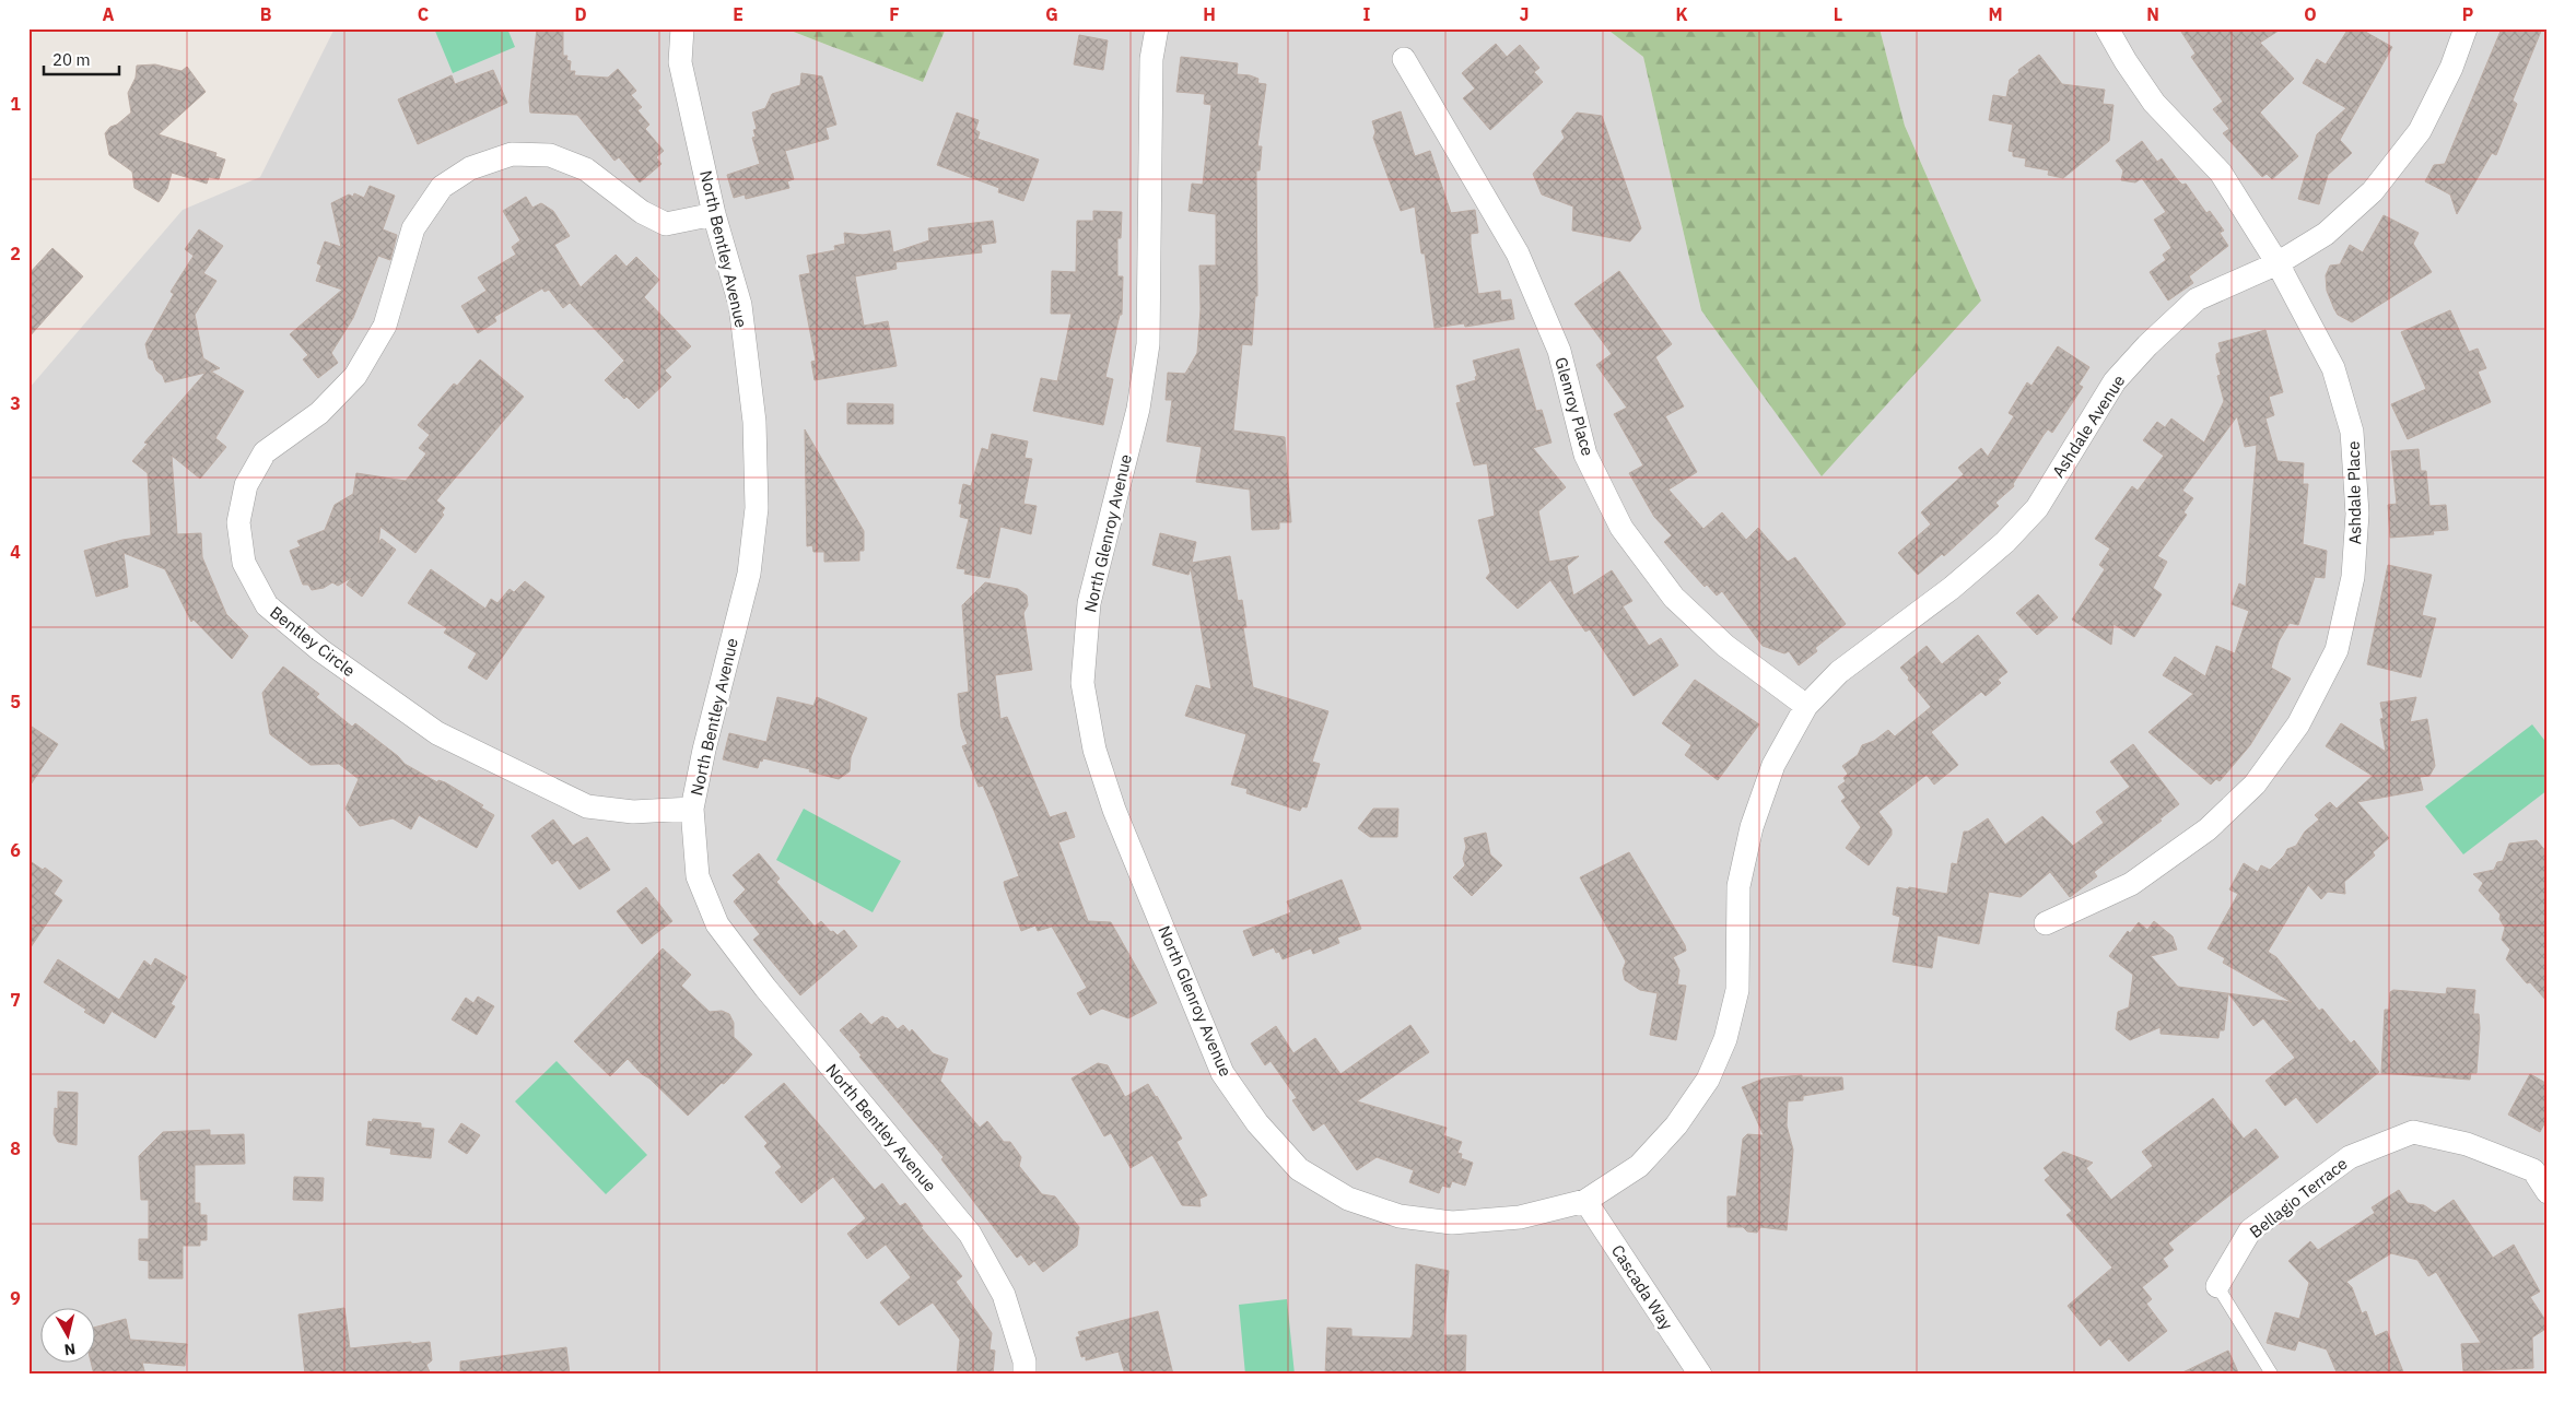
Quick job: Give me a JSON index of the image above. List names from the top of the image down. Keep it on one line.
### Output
{"streets":{"street":["North Bentley Avenue","Glenroy Place","Ashdale Avenue","Ashdale Place","North Glenroy Avenue","Bentley Circle","Bellagio Terrace","Cascada Way"]},"crossings":[["North Bentley Avenue","Bentley Circle"],["Glenroy Place","Ashdale Avenue"],["Glenroy Place","North Glenroy Avenue"],["Ashdale Avenue","Ashdale Place"],["Ashdale Avenue","North Glenroy Avenue"],["North Glenroy Avenue","Cascada Way"]],"scale_bar":"20 m","north":"bottom","grid":{"columns":["A","B","C","D","E","F","G","H","I","J","K","L","M","N","O","P"],"rows":["1","2","3","4","5","6","7","8","9"]}}
